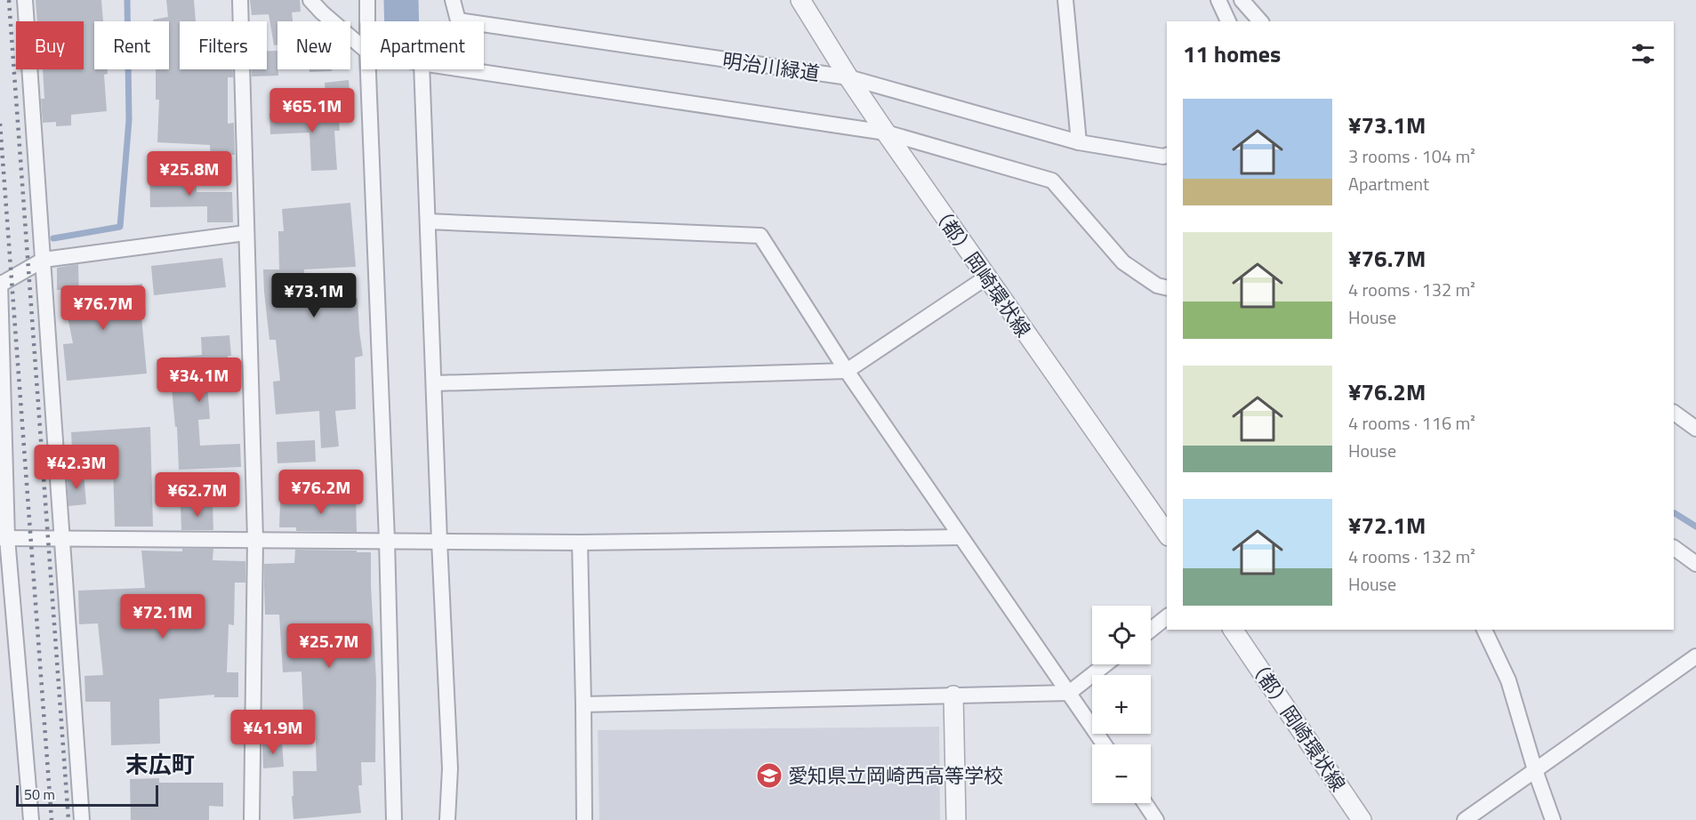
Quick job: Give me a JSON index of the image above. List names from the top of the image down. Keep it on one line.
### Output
{"streets":{"street":["明治川緑道","（都）岡崎環状線"]},"crossings":[["明治川緑道","（都）岡崎環状線"]],"districts":["末広町"],"places":{"school or university":["愛知県立岡崎西高等学校"]},"scale_bar":"50 m","page":{"chip":["Buy","Rent","Filters","New","Apartment"],"heading":"11 homes","list":[{"name":"¥73.1M","note":"3 rooms · 104 m² · Apartment"},{"name":"¥76.7M","note":"4 rooms · 132 m² · House"},{"name":"¥76.2M","note":"4 rooms · 116 m² · House"},{"name":"¥72.1M","note":"4 rooms · 132 m² · House"}],"price":["¥65.1M","¥25.8M","¥73.1M","¥76.7M","¥34.1M","¥42.3M","¥76.2M","¥62.7M","¥72.1M","¥25.7M","¥41.9M"],"map_buttons":["+","−"],"scale":"50 m"}}
